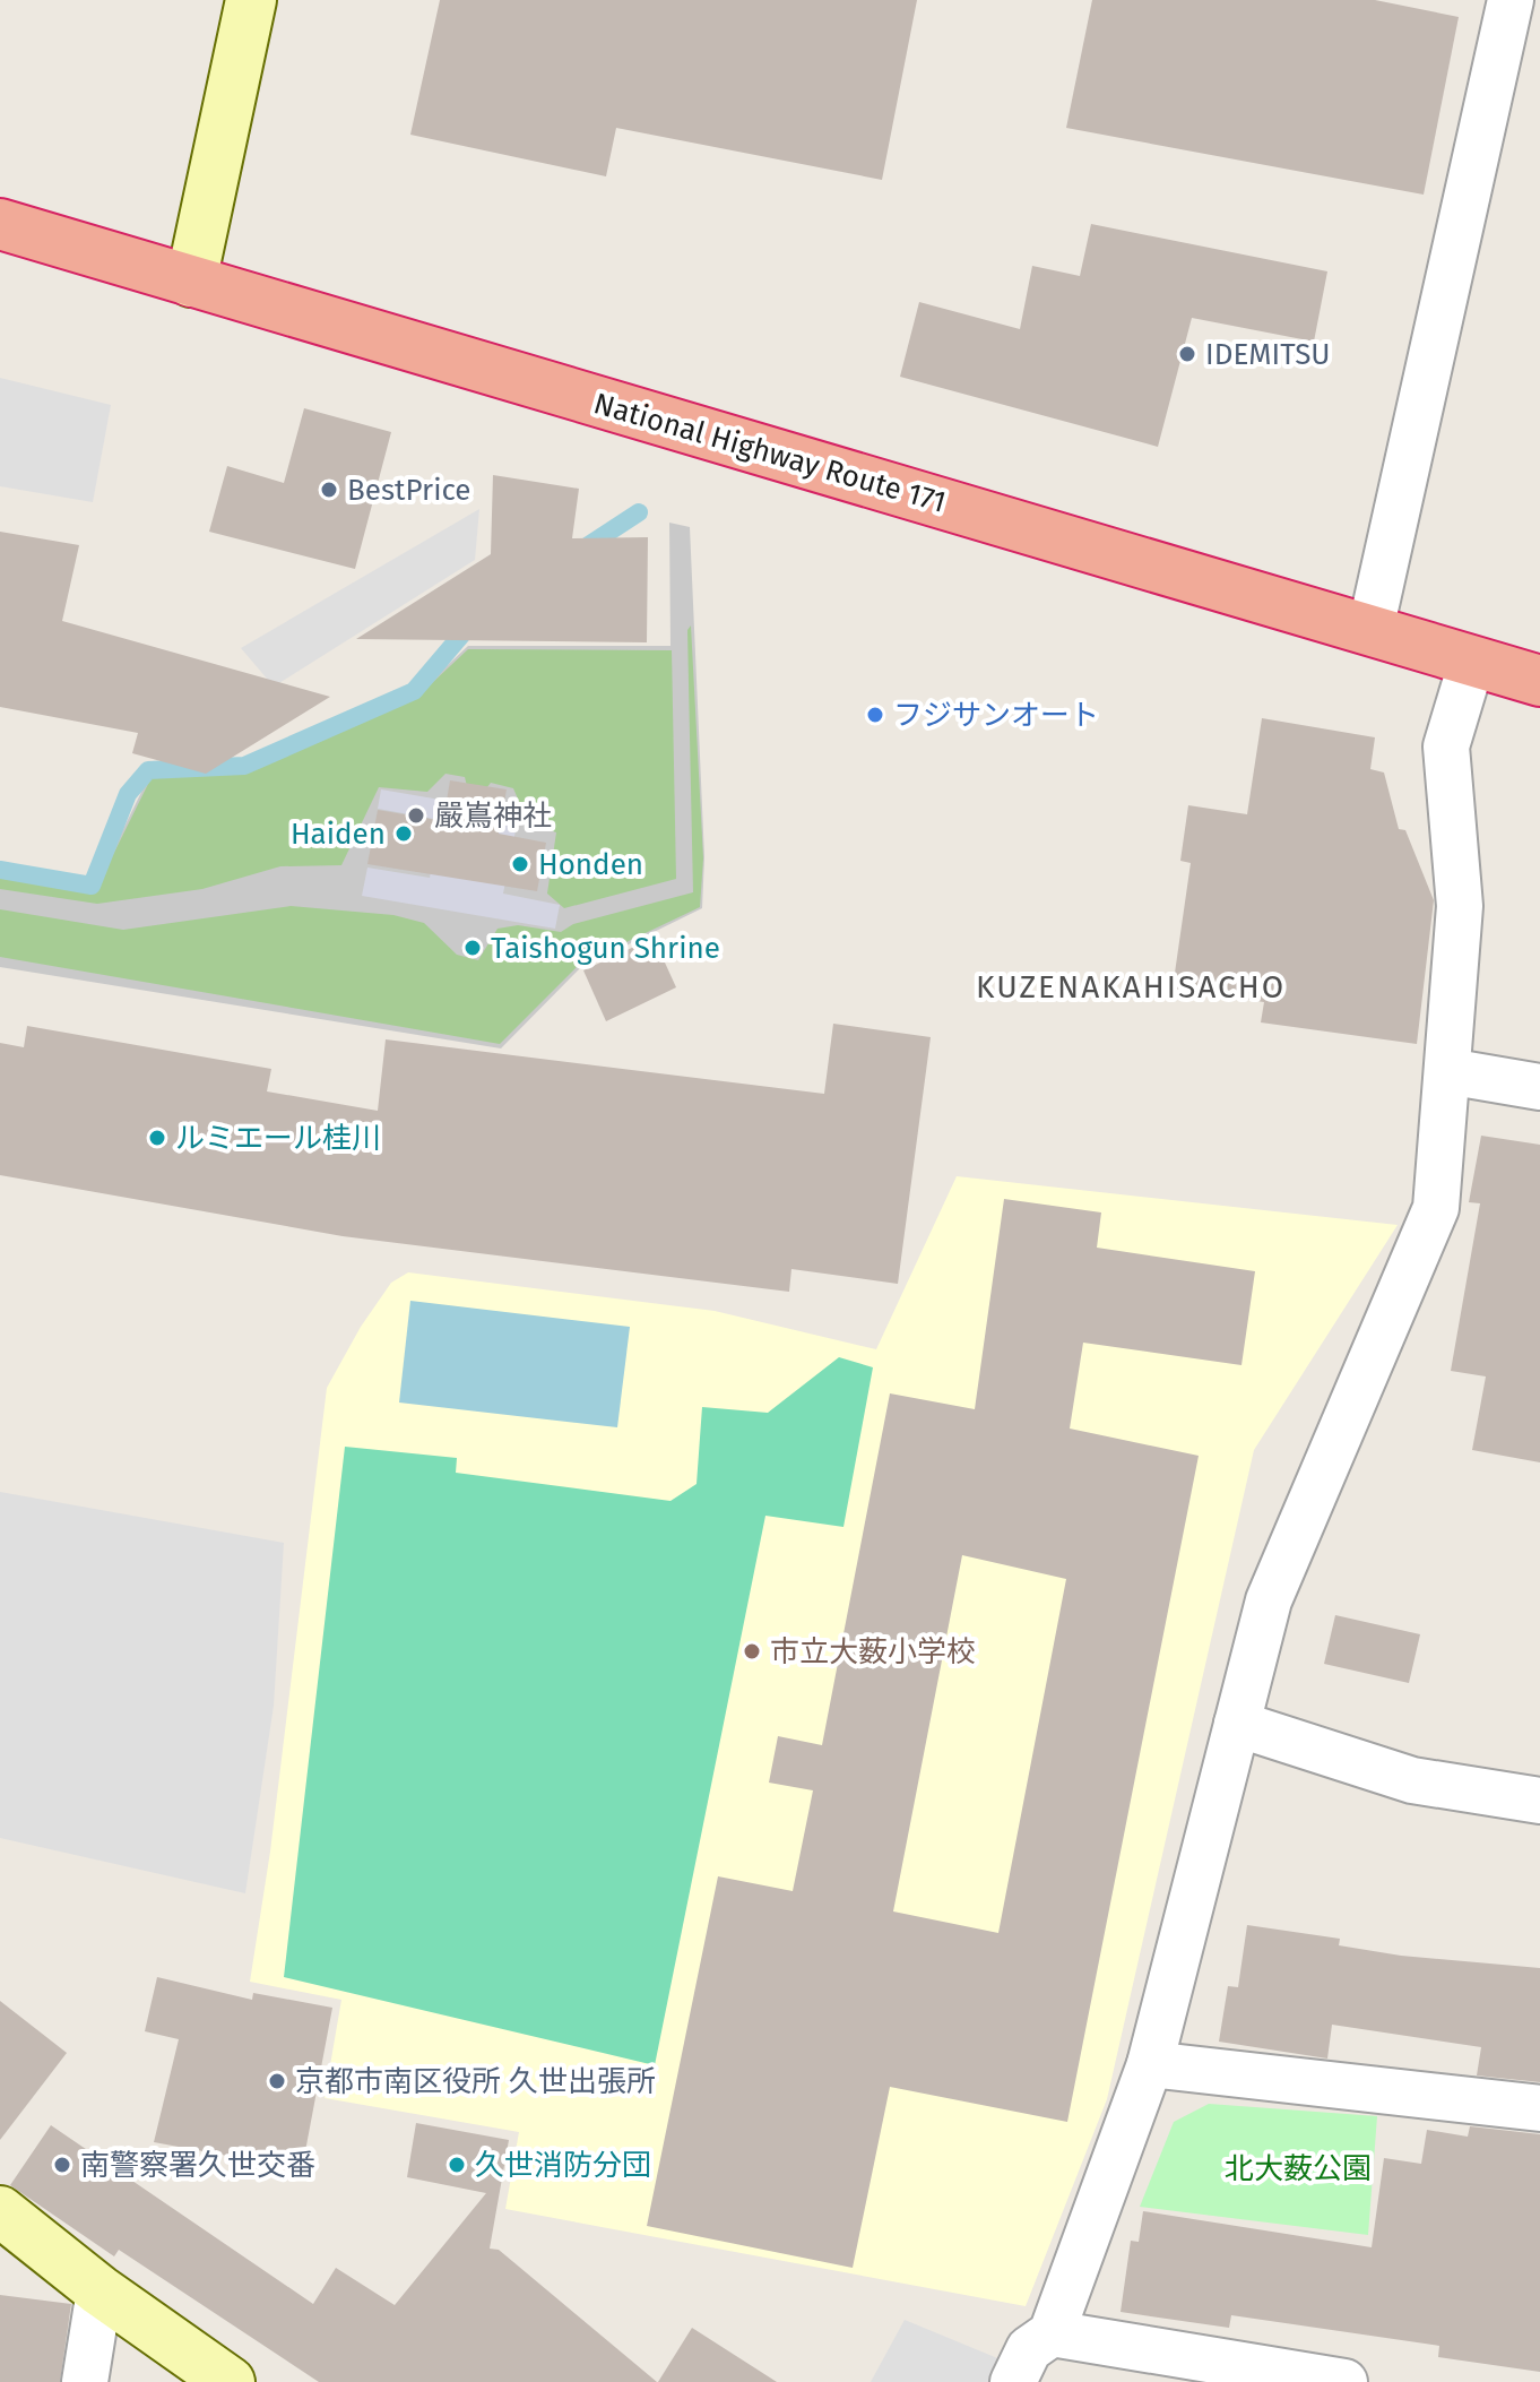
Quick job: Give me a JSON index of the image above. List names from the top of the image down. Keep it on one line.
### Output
{"streets":{"highway":["National Highway Route 171"]},"districts":["KUZENAKAHISACHO"],"parks":["北大薮公園"],"places":["IDEMITSU","BestPrice","フジサンオート","嚴嶌神社","Haiden","Honden","Taishogun Shrine","ルミエール桂川","市立大薮小学校","京都市南区役所 久世出張所","南警察署久世交番","久世消防分団"]}
